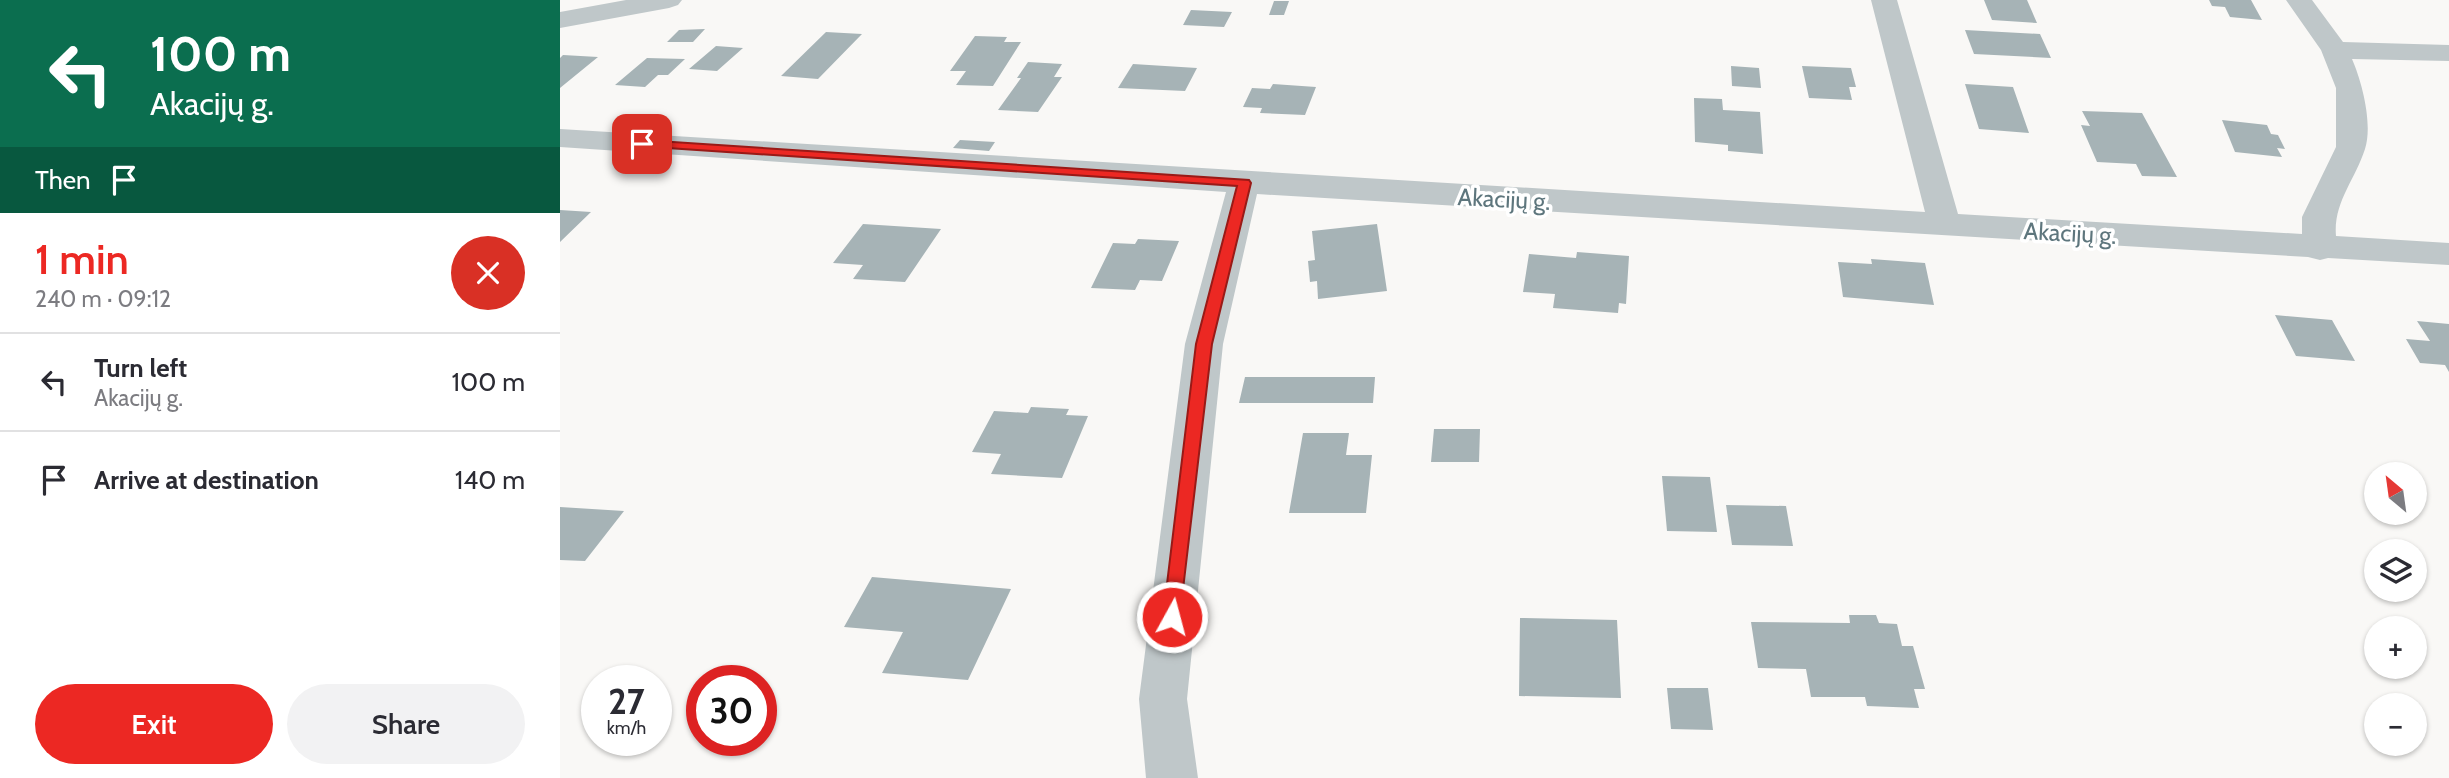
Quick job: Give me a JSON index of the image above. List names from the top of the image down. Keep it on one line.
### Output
{"streets":{"street":["Akacijų g."]},"north":"top left","page":{"turn":["100 m","Akacijų g."],"then":"Then","heading":["1 min","240 m · 09:12"],"list":[{"name":"Turn left","note":"Akacijų g.","value":"100 m"},{"name":"Arrive at destination","value":"140 m"}],"map_buttons":["+","−"],"speed":"27 km/h","limit":"30","buttons":["Exit","Share"]}}
